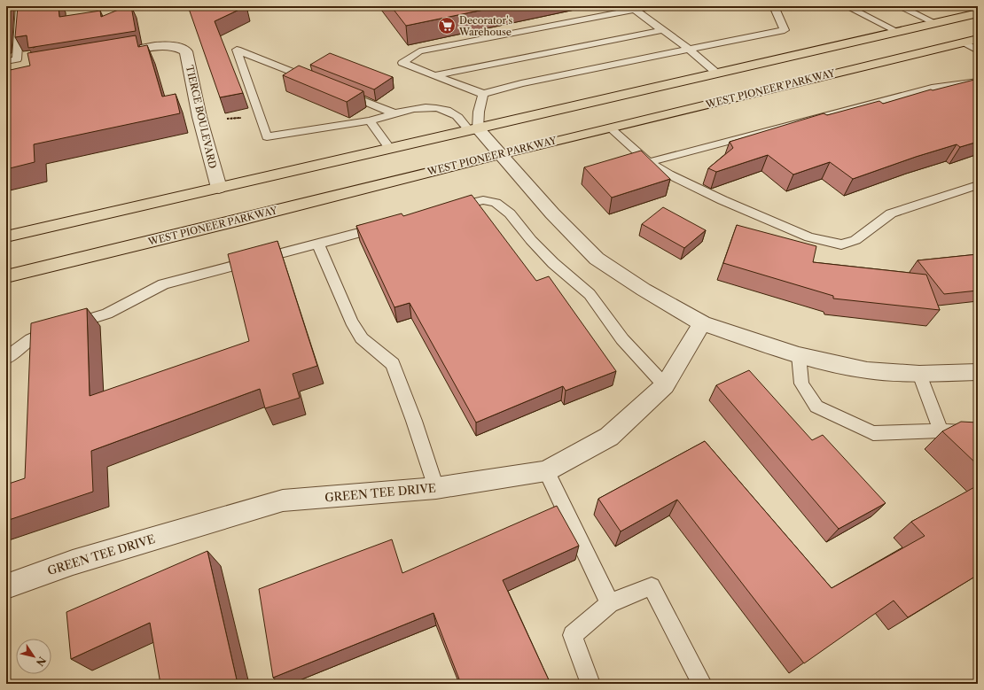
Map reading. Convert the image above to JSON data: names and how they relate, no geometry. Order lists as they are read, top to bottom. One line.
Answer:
{"streets":{"main road":["WEST PIONEER PARKWAY"],"street":["TIERCE BOULEVARD","GREEN TEE DRIVE"]},"places":{"supermarket":["Decorator's Warehouse"]},"north":"bottom right"}
